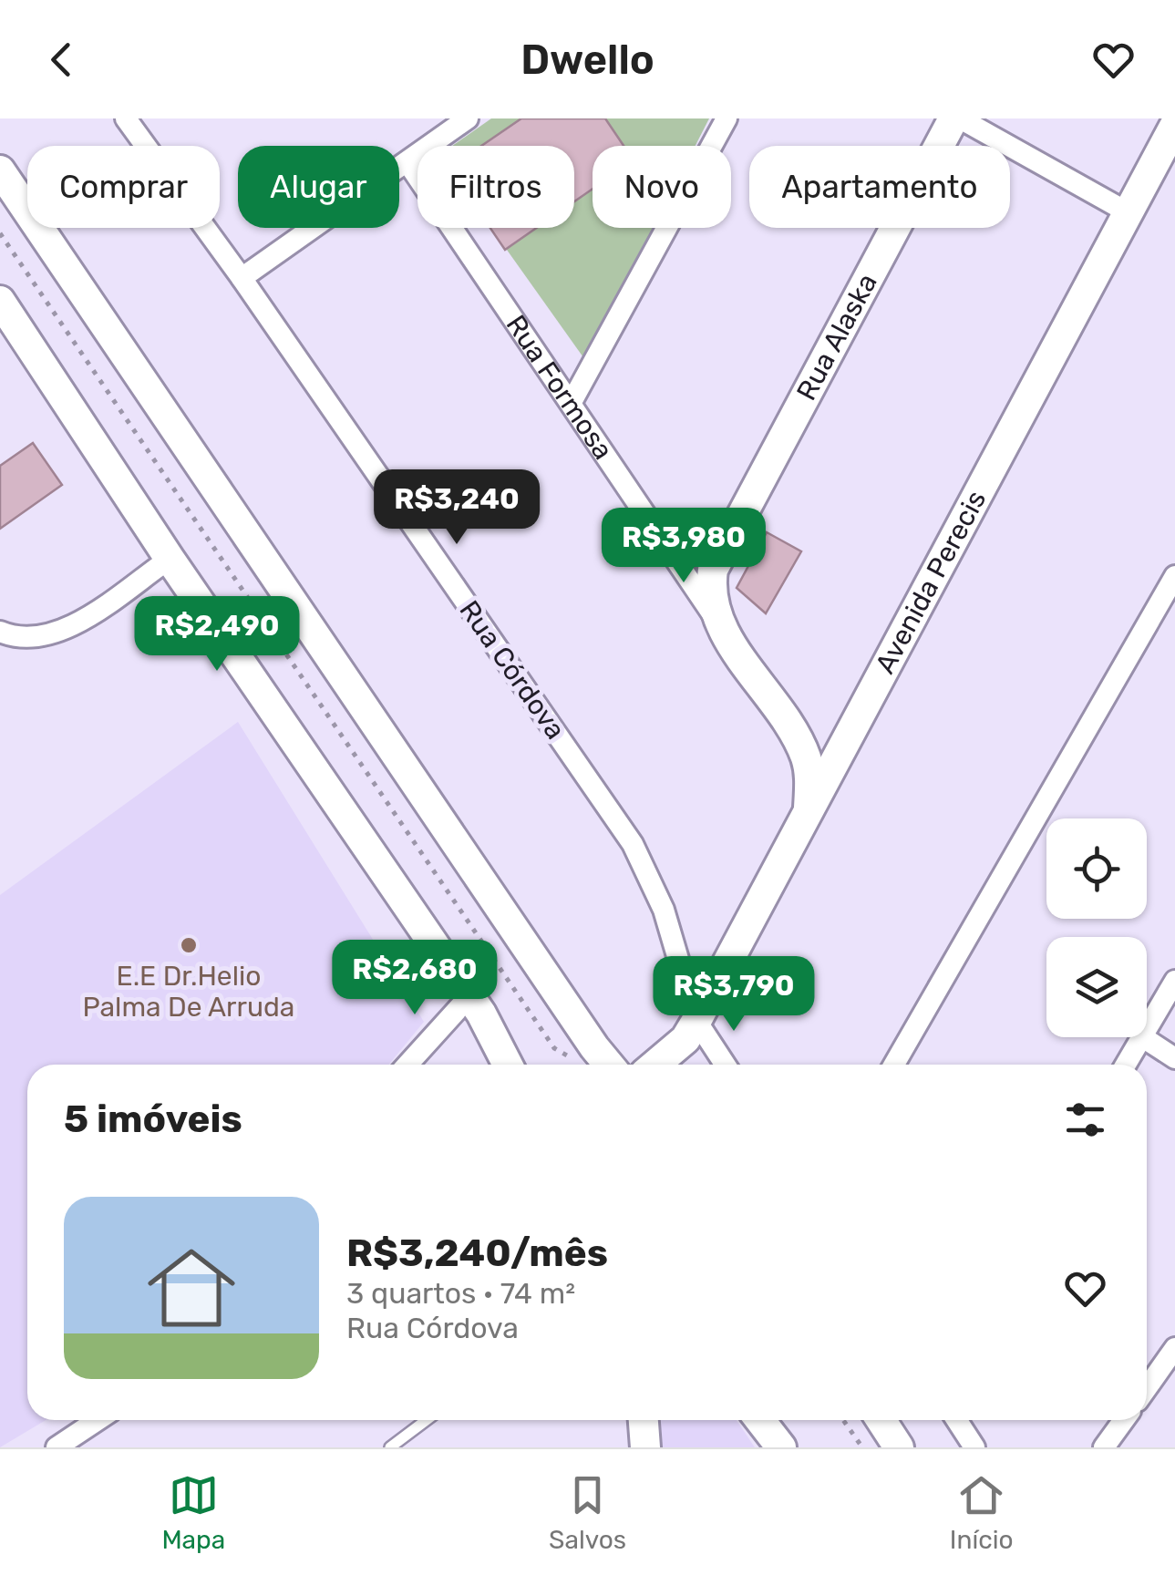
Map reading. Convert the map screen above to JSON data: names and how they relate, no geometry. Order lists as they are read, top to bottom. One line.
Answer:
{"streets":{"main road":["Rua Alaska","Rua Formosa","Avenida Perecis"],"street":["Rua Córdova"]},"crossings":[["Rua Alaska","Rua Formosa"],["Rua Formosa","Avenida Perecis"],["Avenida Perecis","Rua Córdova"]],"places":["E.E Dr.Helio Palma De Arruda"],"page":{"header":"Dwello","chip":["Comprar","Alugar","Filtros","Novo","Apartamento"],"price":["R$3,240","R$3,980","R$2,490","R$2,680","R$3,790"],"heading":"5 imóveis","list":[{"name":"R$3,240/mês","note":"3 quartos · 74 m² · Rua Córdova"}],"tabs":["Mapa","Salvos","Início"]}}
